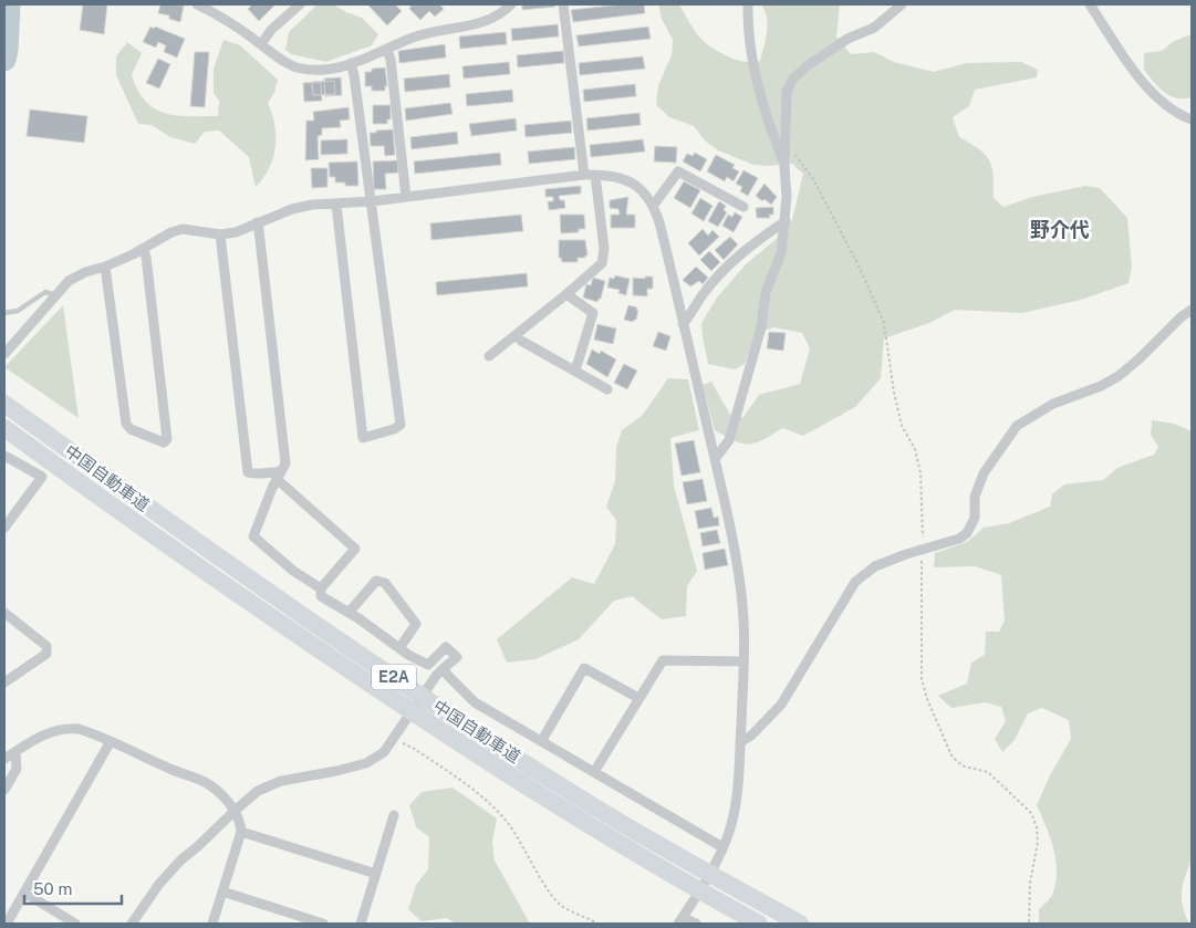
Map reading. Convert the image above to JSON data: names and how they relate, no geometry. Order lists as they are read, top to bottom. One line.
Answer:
{"streets":{"highway":["中国自動車道","E2A"]},"districts":["野介代"],"scale_bar":"50 m"}
